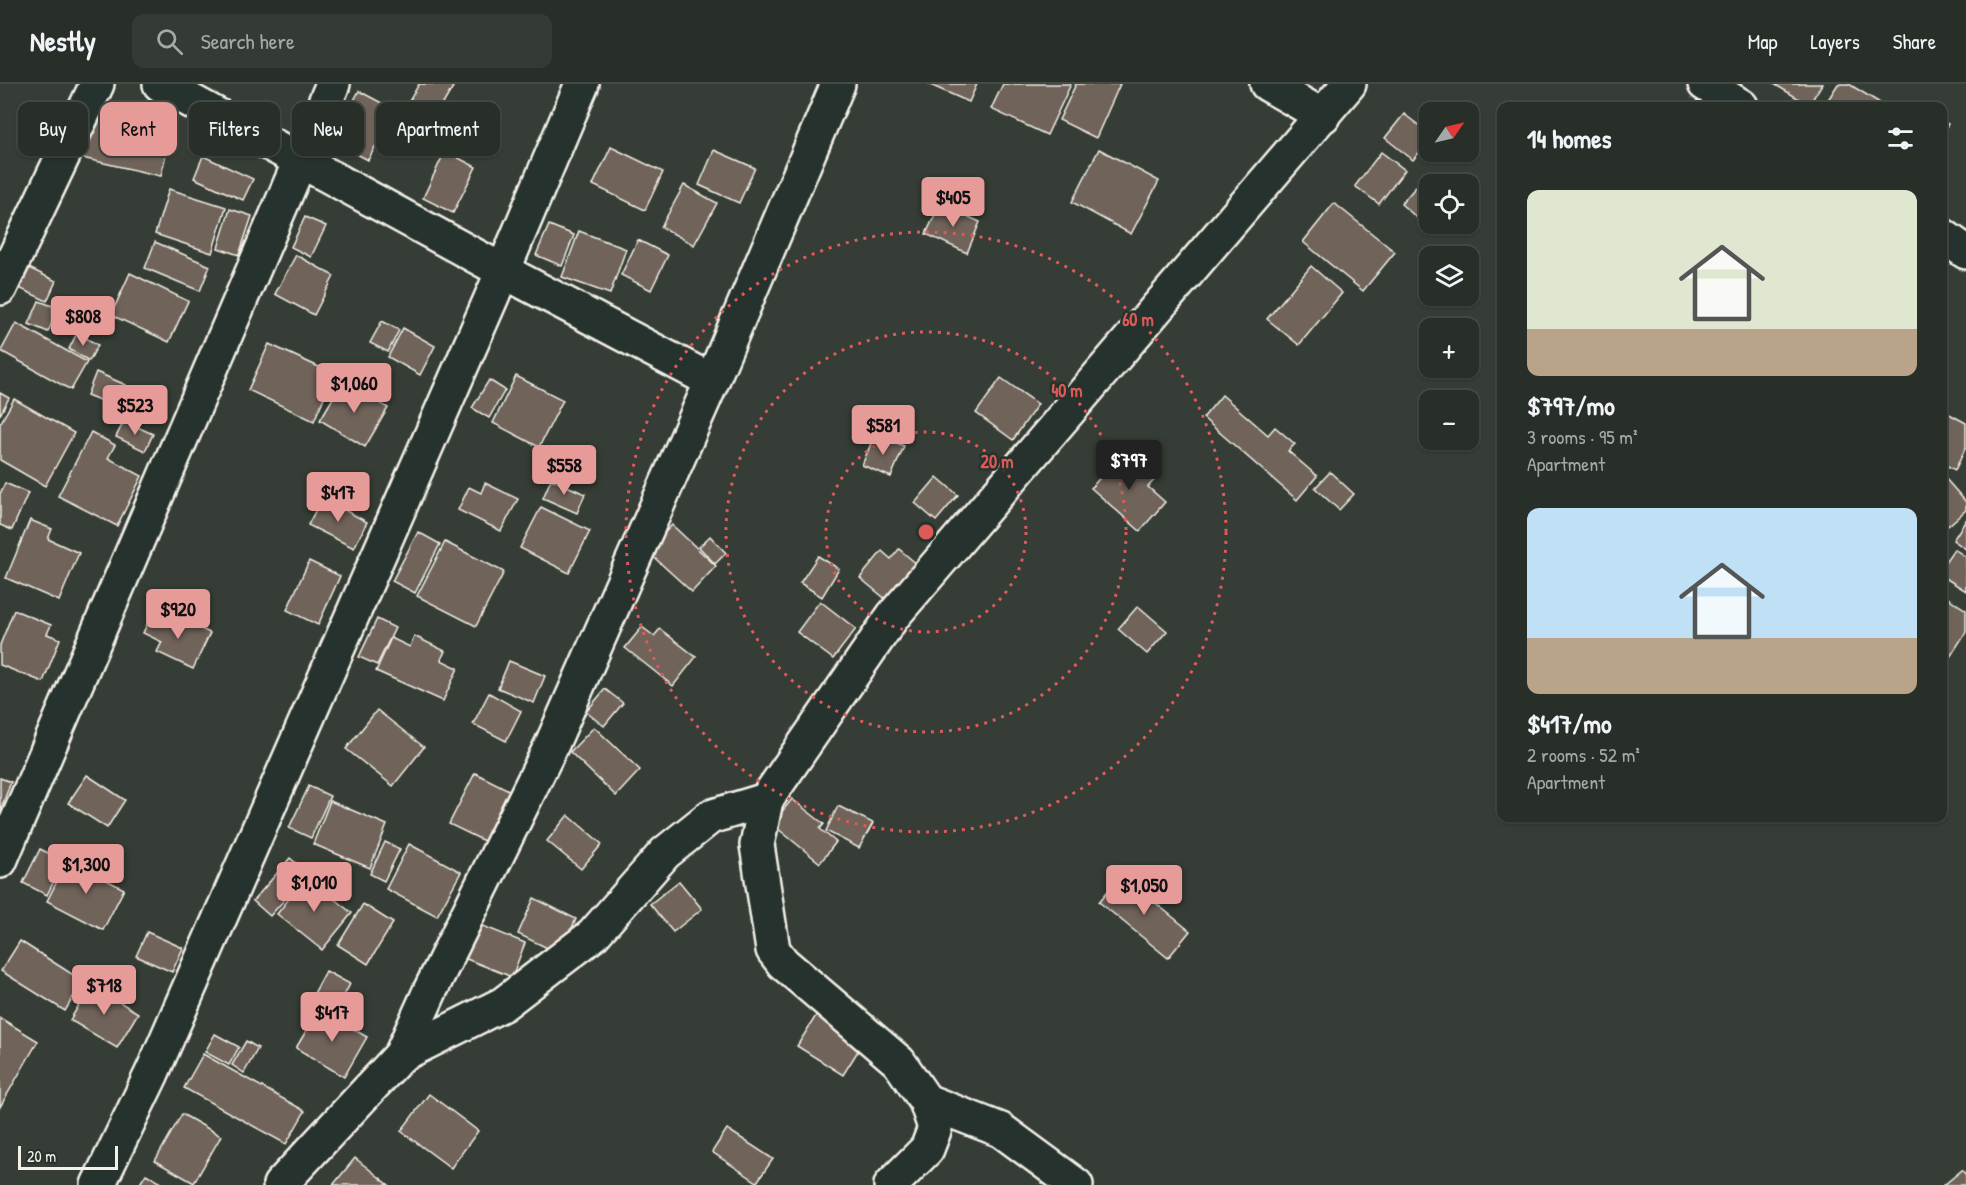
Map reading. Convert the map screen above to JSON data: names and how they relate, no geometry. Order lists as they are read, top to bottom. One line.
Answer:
{"scale_bar":"20 m","north":"top right","page":{"header":"Nestly","search":"Search here","nav":["Map","Layers","Share"],"map_buttons":["+","−"],"chip":["Buy","Rent","Filters","New","Apartment"],"heading":"14 homes","list":[{"name":"$797/mo","note":"3 rooms · 95 m² · Apartment"},{"name":"$417/mo","note":"2 rooms · 52 m² · Apartment"}],"price":["$405","$808","$1,060","$523","$581","$797","$558","$417","$920","$1,300","$1,010","$1,050","$718","$417"],"scale":"20 m"},"rings":["60 m","40 m","20 m"]}
